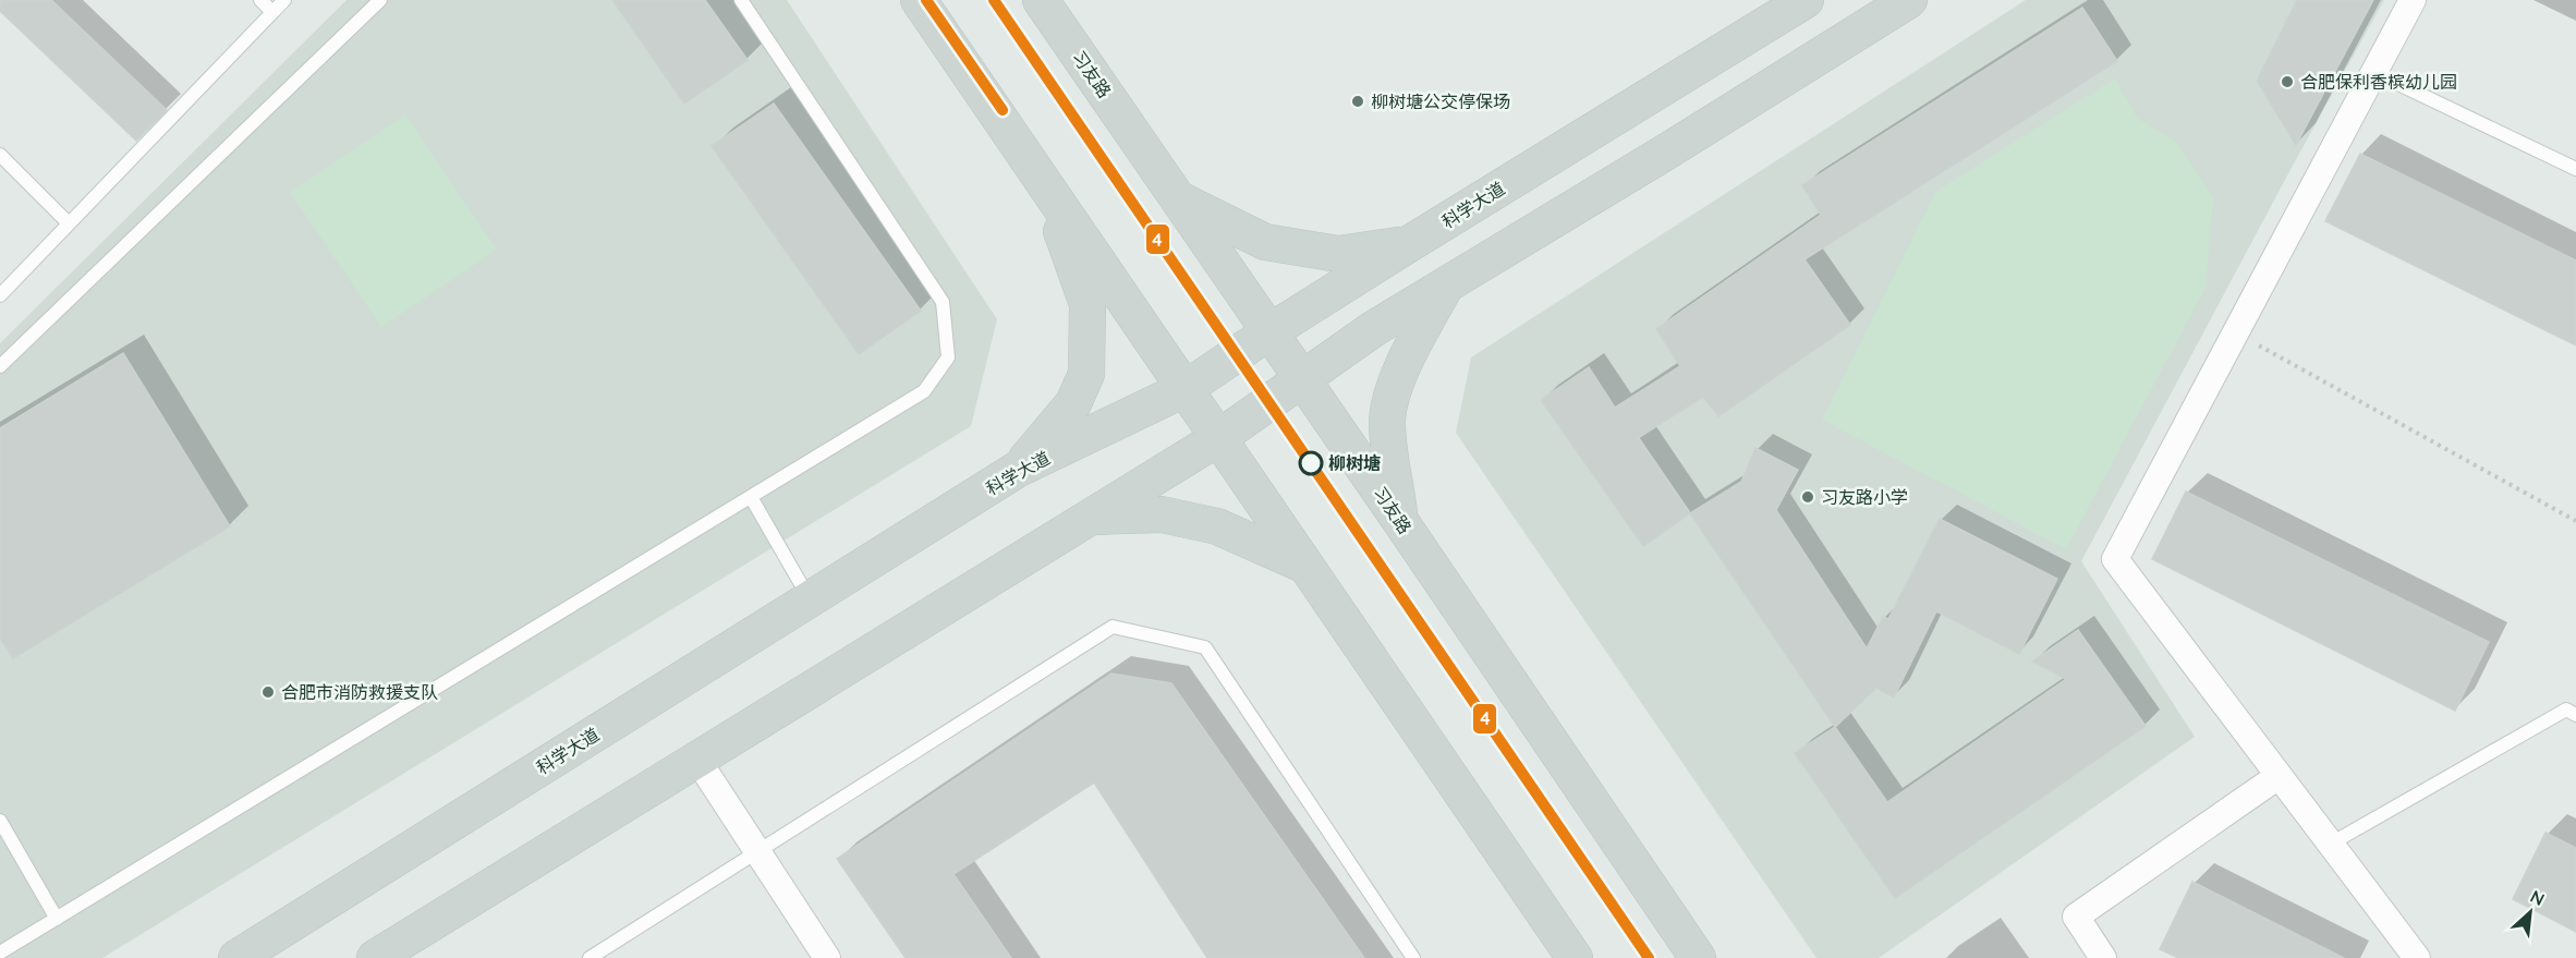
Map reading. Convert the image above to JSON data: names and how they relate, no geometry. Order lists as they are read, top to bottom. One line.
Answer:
{"streets":{"main road":["习友路","科学大道"]},"crossings":[["习友路","科学大道"]],"places":["合肥保利香槟幼儿园","柳树塘公交停保场","柳树塘","习友路小学","合肥市消防救援支队"],"lines":["transit line 4"],"north":"top right"}
